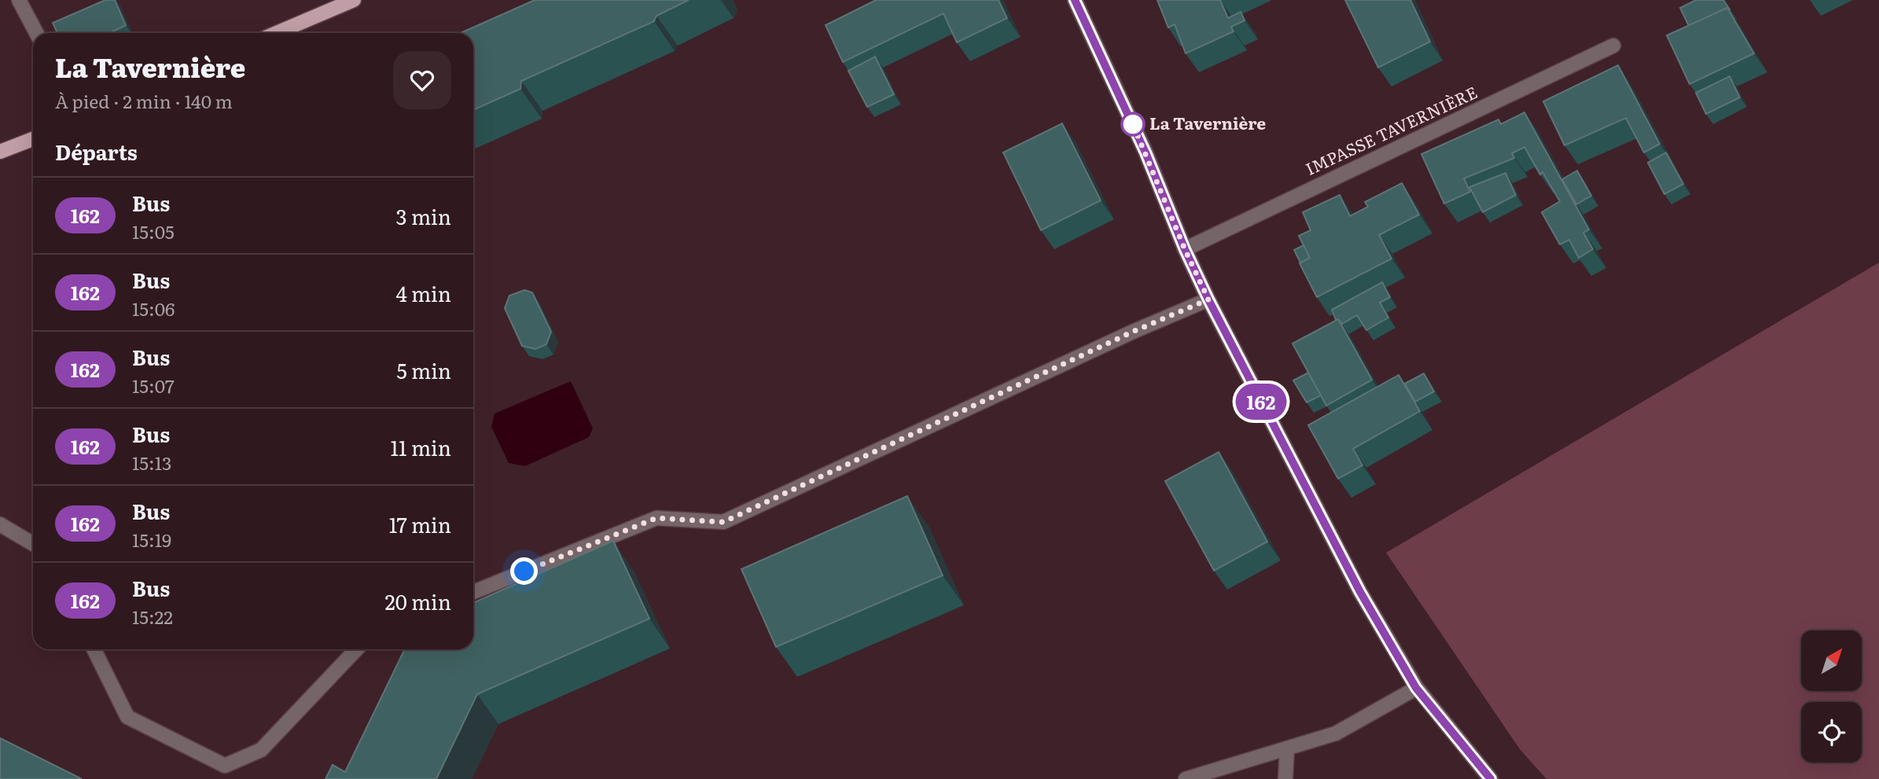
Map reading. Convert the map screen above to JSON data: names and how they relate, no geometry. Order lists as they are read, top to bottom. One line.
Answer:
{"streets":{"street":["IMPASSE TAVERNIÈRE"]},"places":["La Tavernière"],"lines":["bus line 162"],"north":"top right","page":{"on_map":"162","heading":[["La Tavernière","À pied · 2 min · 140 m"],"Départs"],"list":[{"mark":"162","name":"Bus","note":"15:05","value":"3 min"},{"mark":"162","name":"Bus","note":"15:06","value":"4 min"},{"mark":"162","name":"Bus","note":"15:07","value":"5 min"},{"mark":"162","name":"Bus","note":"15:13","value":"11 min"},{"mark":"162","name":"Bus","note":"15:19","value":"17 min"},{"mark":"162","name":"Bus","note":"15:22","value":"20 min"}]}}
